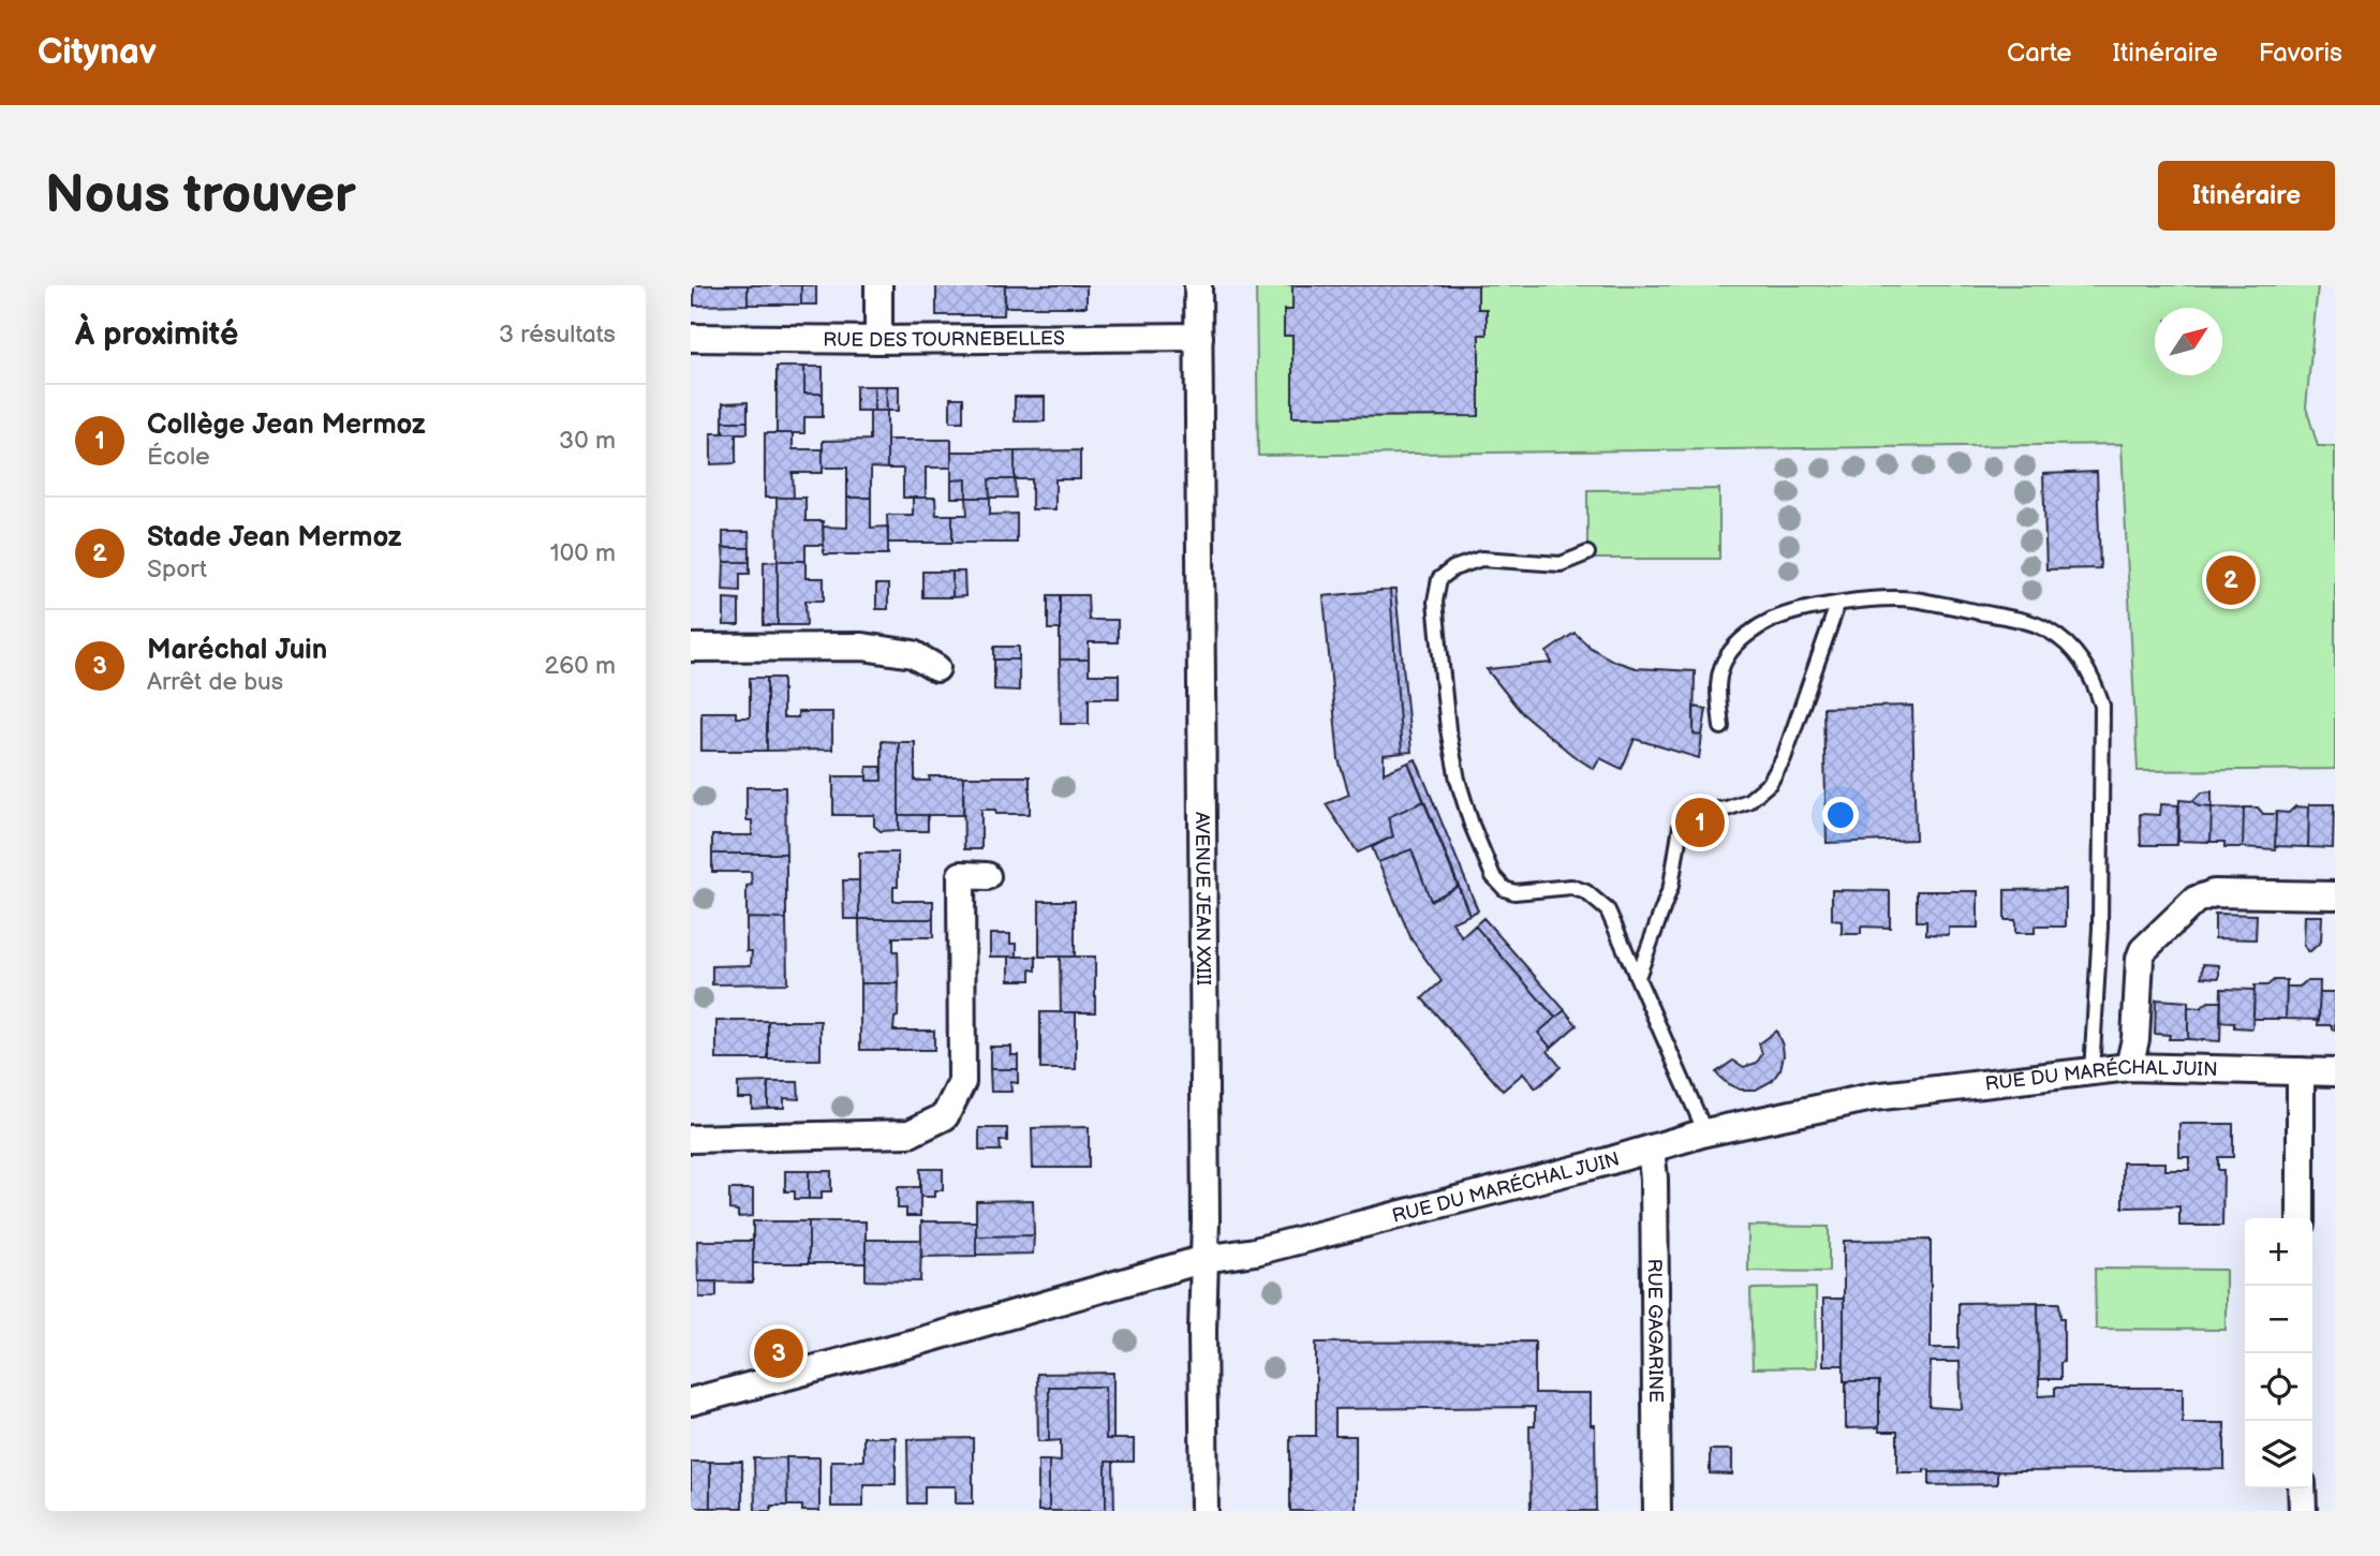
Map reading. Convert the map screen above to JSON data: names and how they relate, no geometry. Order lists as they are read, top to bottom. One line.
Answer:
{"streets":{"street":["RUE DES TOURNEBELLES","AVENUE JEAN XXIII","RUE DU MARÉCHAL JUIN","RUE GAGARINE"]},"crossings":[["RUE DES TOURNEBELLES","AVENUE JEAN XXIII"],["AVENUE JEAN XXIII","RUE DU MARÉCHAL JUIN"],["RUE DU MARÉCHAL JUIN","RUE GAGARINE"]],"north":"top right","page":{"header":"Citynav","nav":["Carte","Itinéraire","Favoris"],"buttons":"Itinéraire","title":"Nous trouver","heading":["À proximité","3 résultats"],"list":[{"mark":"1","name":"Collège Jean Mermoz","note":"École","value":"30 m"},{"mark":"2","name":"Stade Jean Mermoz","note":"Sport","value":"100 m"},{"mark":"3","name":"Maréchal Juin","note":"Arrêt de bus","value":"260 m"}],"pins":["2","1","3"],"map_buttons":["+","−"]}}
